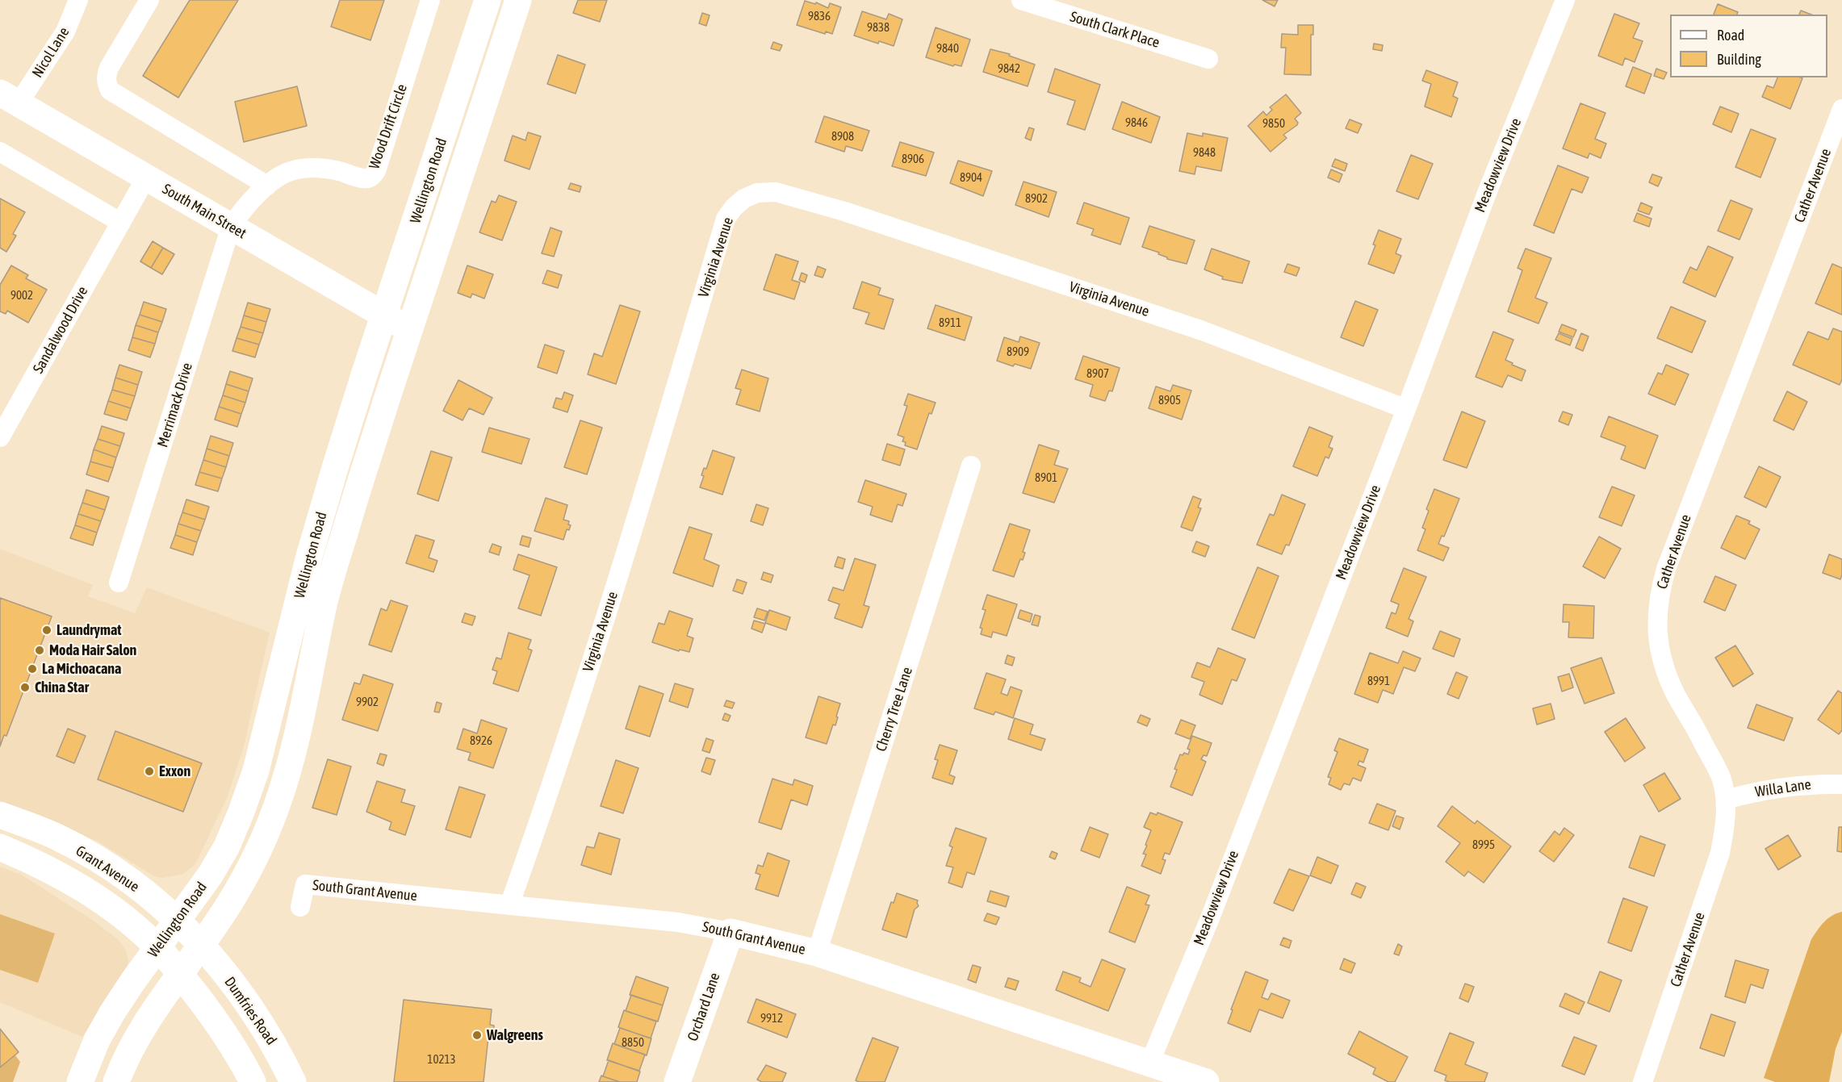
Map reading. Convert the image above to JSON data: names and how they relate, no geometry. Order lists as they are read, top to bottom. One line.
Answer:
{"streets":{"main road":["Wellington Road","South Main Street","Grant Avenue","South Grant Avenue","Orchard Lane","Dumfries Road"],"street":["South Clark Place","Nicol Lane","Wood Drift Circle","Meadowview Drive","Cather Avenue","Virginia Avenue","Sandalwood Drive","Merrimack Drive","Cherry Tree Lane","Willa Lane"]},"crossings":[["Nicol Lane","South Main Street"],["Wood Drift Circle","South Main Street"],["Wood Drift Circle","Merrimack Drive"],["Meadowview Drive","Virginia Avenue"],["Meadowview Drive","South Grant Avenue"],["Wellington Road","South Main Street"],["Wellington Road","Grant Avenue"],["Wellington Road","Dumfries Road"],["Cather Avenue","Willa Lane"],["South Main Street","Sandalwood Drive"],["South Main Street","Merrimack Drive"],["Virginia Avenue","South Grant Avenue"],["Cherry Tree Lane","South Grant Avenue"],["Grant Avenue","Dumfries Road"],["South Grant Avenue","Orchard Lane"]],"places":["Laundrymat","Moda Hair Salon","La Michoacana","China Star","Exxon","Walgreens"],"house_numbers":["9836","9838","9840","9842","9846","9850","8908","9848","8906","8904","8902","9002","8911","8909","8907","8905","8901","8991","9902","8926","8995","9912","8850","10213"],"legend":["Road","Building"]}
